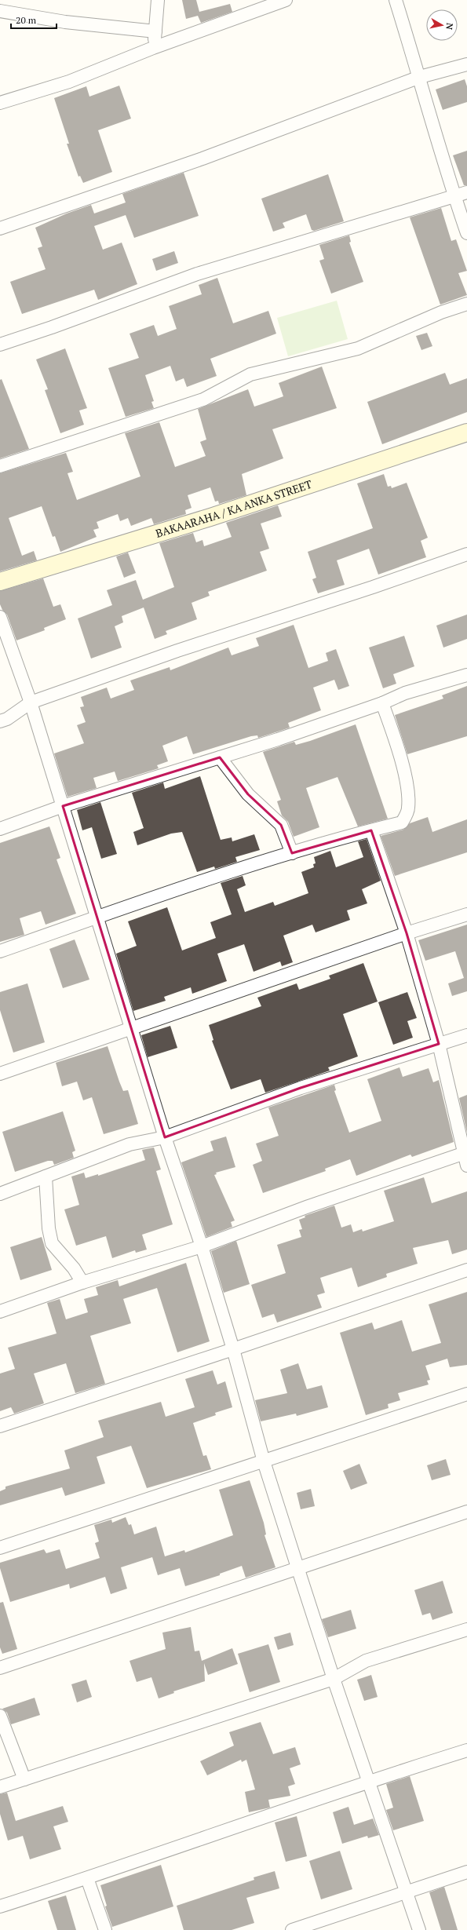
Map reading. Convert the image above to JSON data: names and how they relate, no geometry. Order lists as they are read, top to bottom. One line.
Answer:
{"streets":{"street":["BAKAARAHA / KA ANKA STREET"]},"scale_bar":"20 m","north":"right"}
